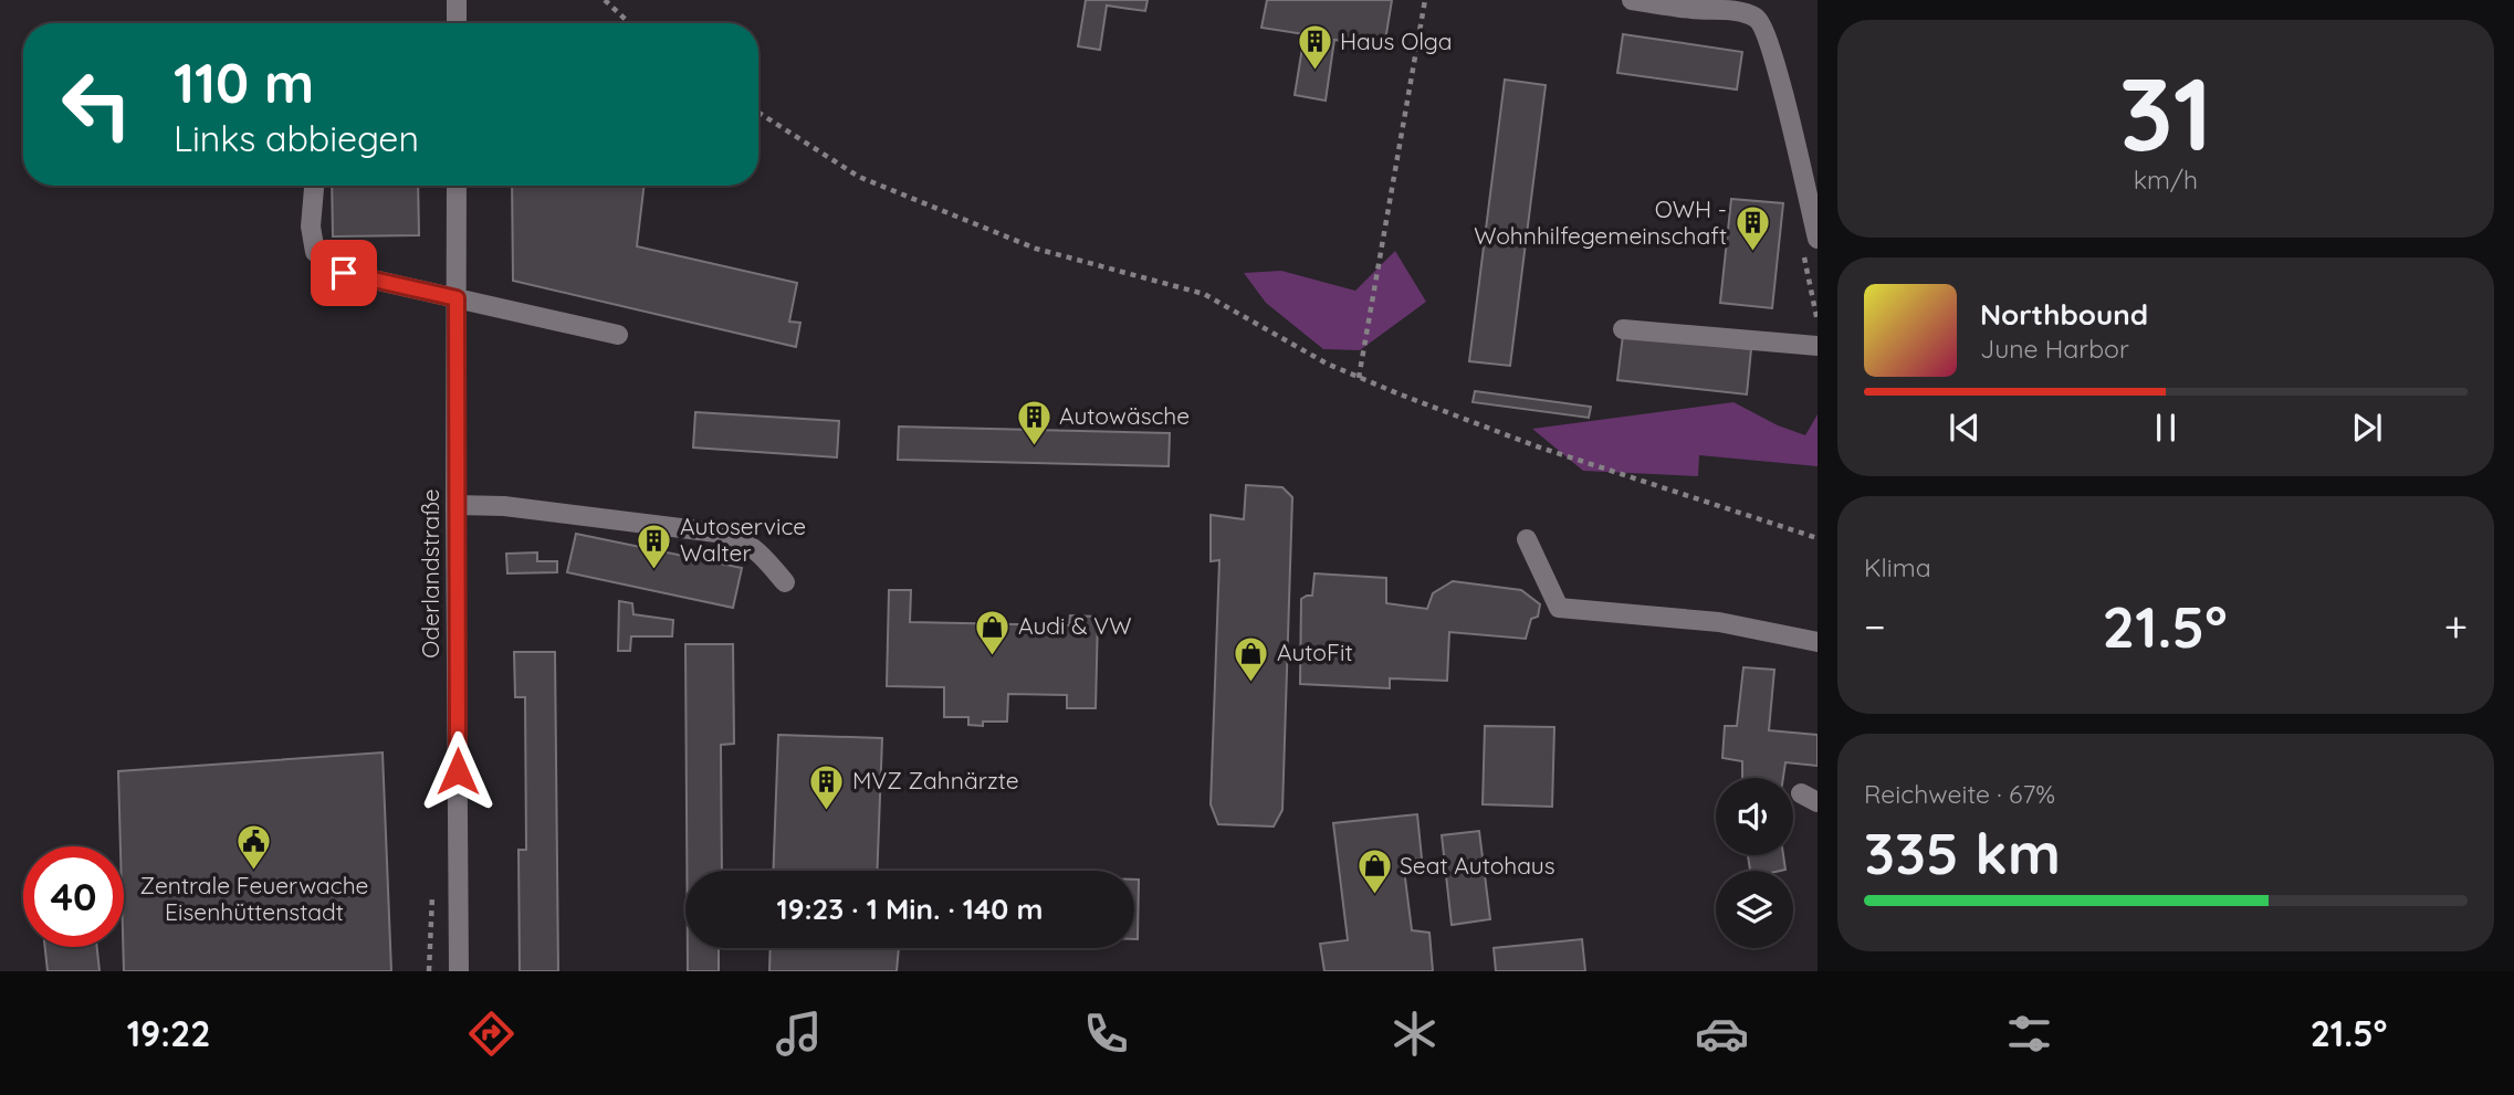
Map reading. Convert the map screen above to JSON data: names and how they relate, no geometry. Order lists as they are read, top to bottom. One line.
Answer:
{"streets":{"street":["Oderlandstraße"]},"places":{"building":["Haus Olga","OWH - Wohnhilfegemeinschaft","Autowäsche","Autoservice Walter","MVZ Zahnärzte"],"shop":["Audi & VW","AutoFit","Seat Autohaus"],"public building":["Zentrale Feuerwache Eisenhüttenstadt"]},"page":{"tile":[["31","km/h"],"Klima",["Reichweite · 67%","335 km"]],"turn":["110 m","Links abbiegen"],"song":["Northbound","June Harbor"],"heat":["−","21.5°","+"],"limit":"40","trip":"19:23 · 1 Min. · 140 m","tabs":["19:22","21.5°"]}}
